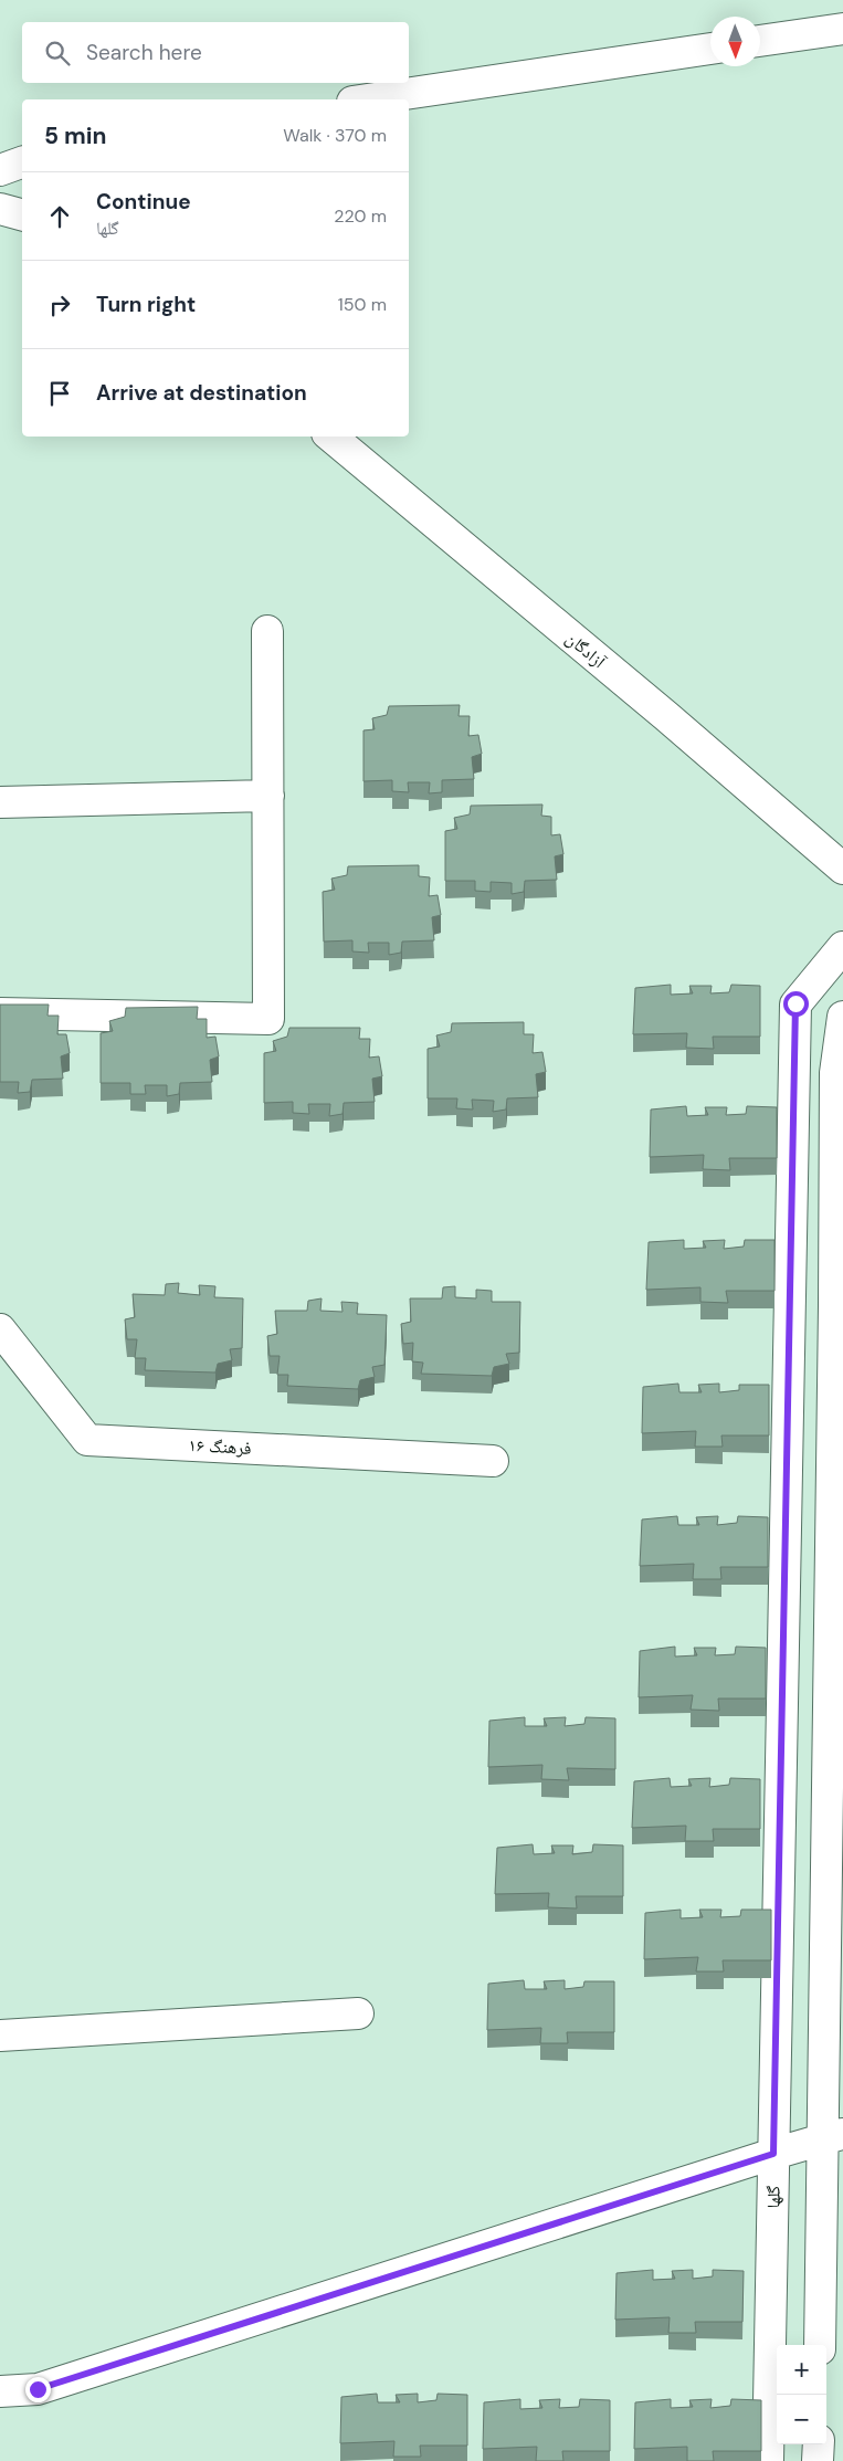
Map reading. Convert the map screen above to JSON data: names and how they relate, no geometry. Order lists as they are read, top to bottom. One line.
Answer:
{"streets":{"street":["آزادگان","فرهنگ ۱۶","گلها"]},"north":"bottom","page":{"search":"Search here","heading":["5 min","Walk · 370 m"],"list":[["Continue","گلها","220 m"],["Turn right","150 m"],"Arrive at destination"],"map_buttons":["+","−"]}}
